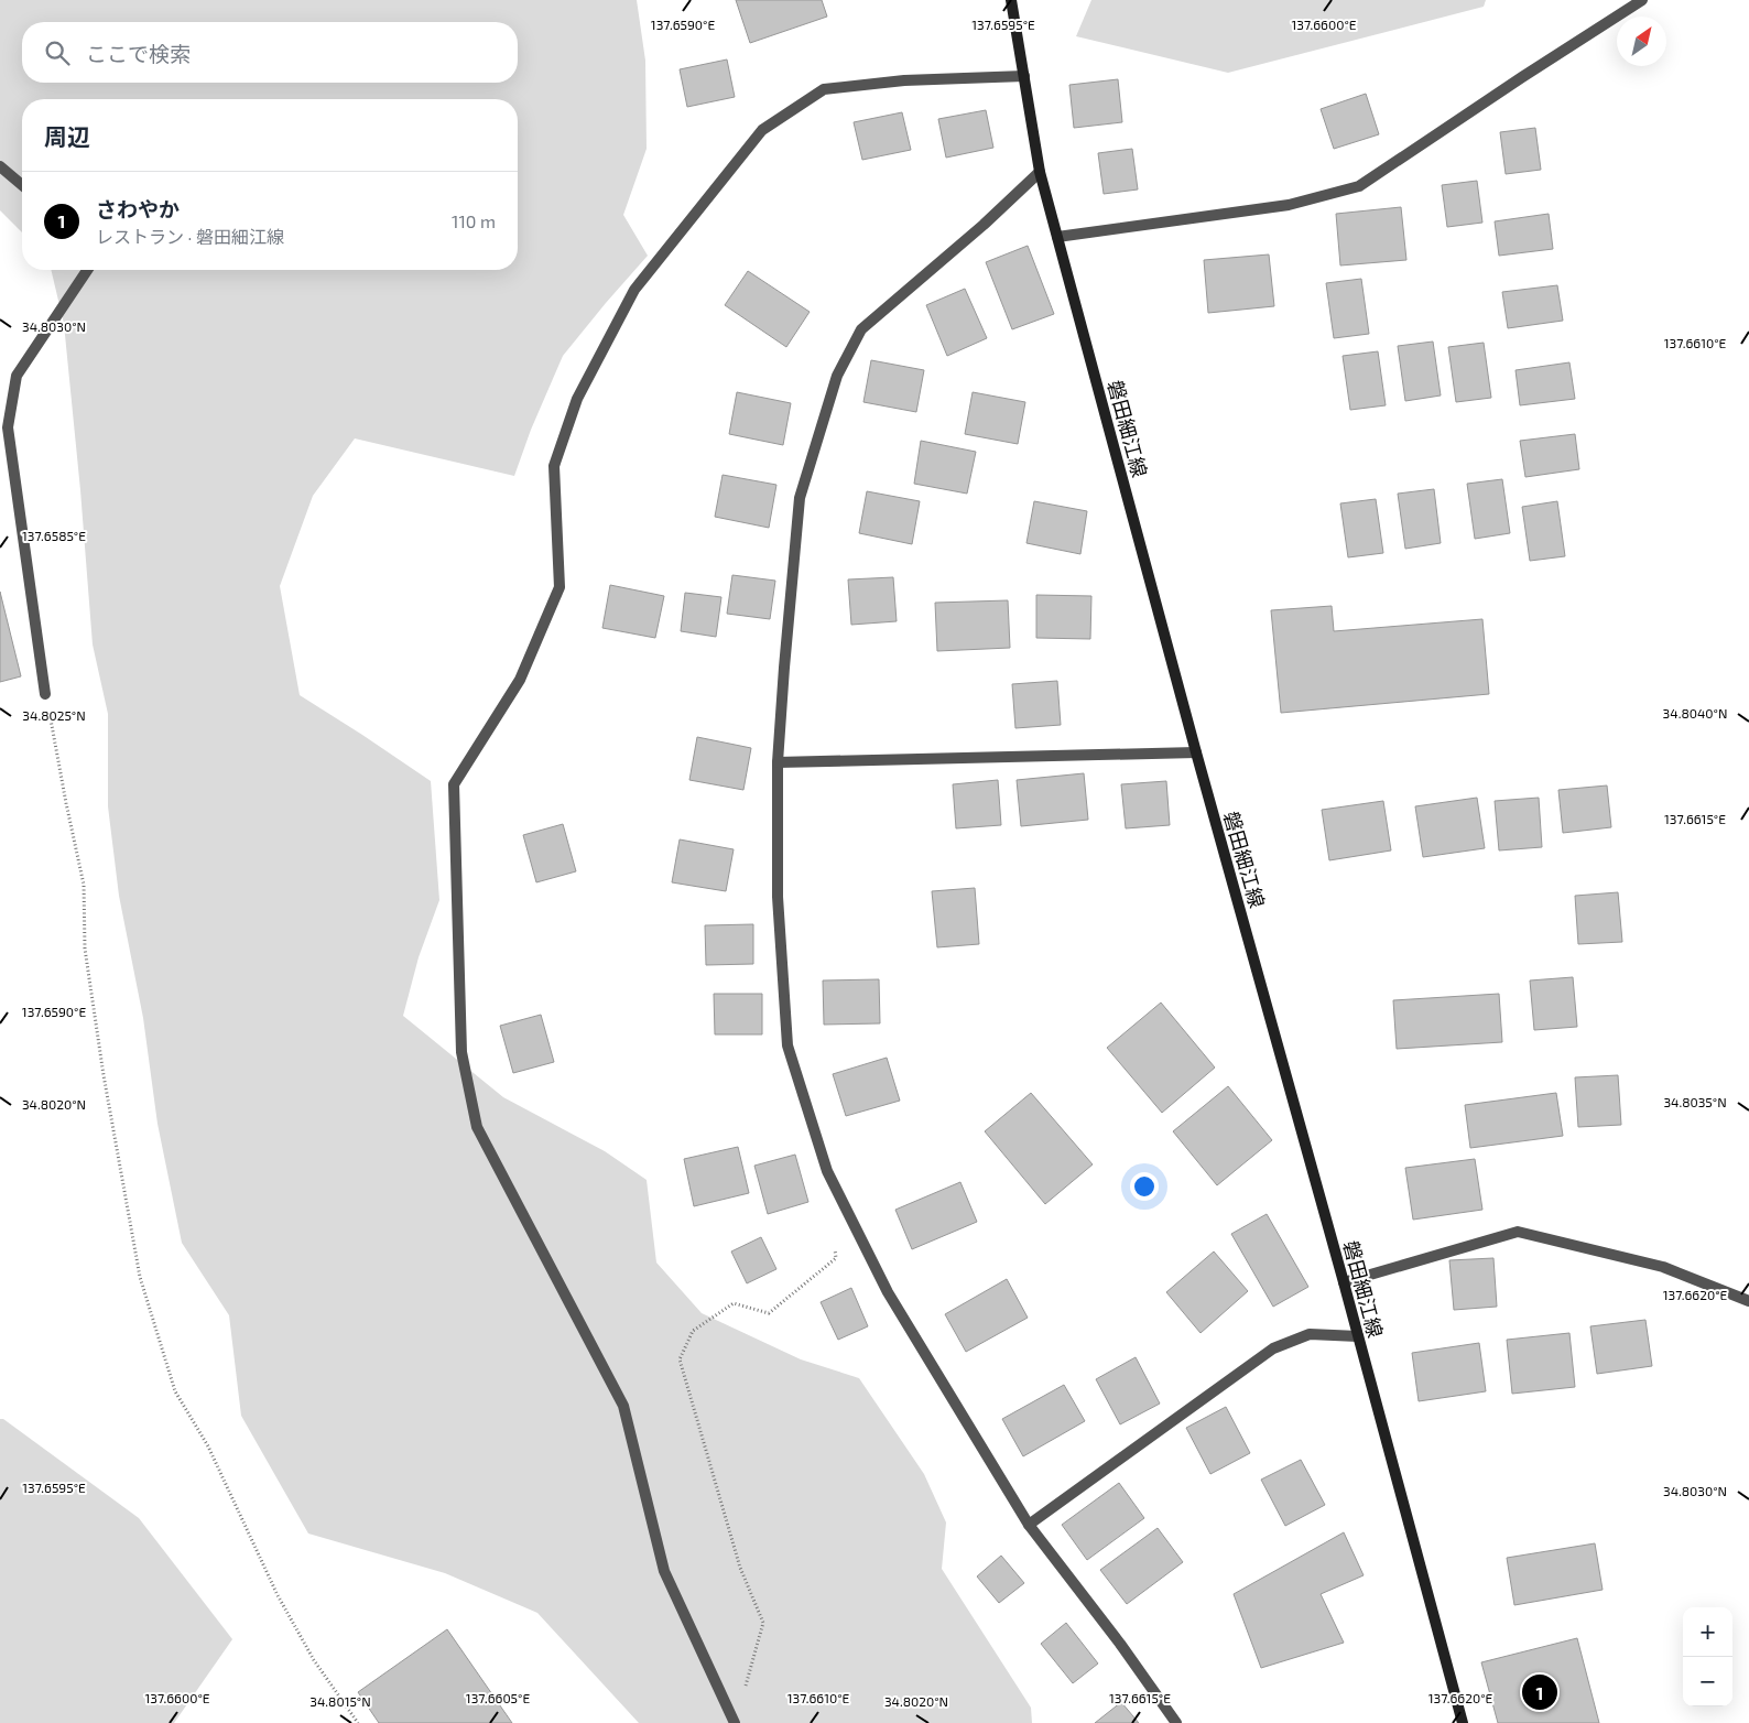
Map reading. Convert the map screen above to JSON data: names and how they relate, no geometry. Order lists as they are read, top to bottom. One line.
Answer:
{"streets":{"main road":["磐田細江線"]},"north":"top right","page":{"search":"ここで検索","heading":"周辺","list":[{"mark":"1","name":"さわやか","note":"レストラン · 磐田細江線","value":"110 m"}],"map_buttons":["+","−"],"pins":"1"},"coordinates":["137.6590°E","137.6595°E","137.6600°E","34.8030°N","137.6610°E","137.6585°E","34.8040°N","34.8025°N","137.6615°E","34.8035°N","34.8020°N","137.6620°E","137.6605°E","34.8015°N"]}
